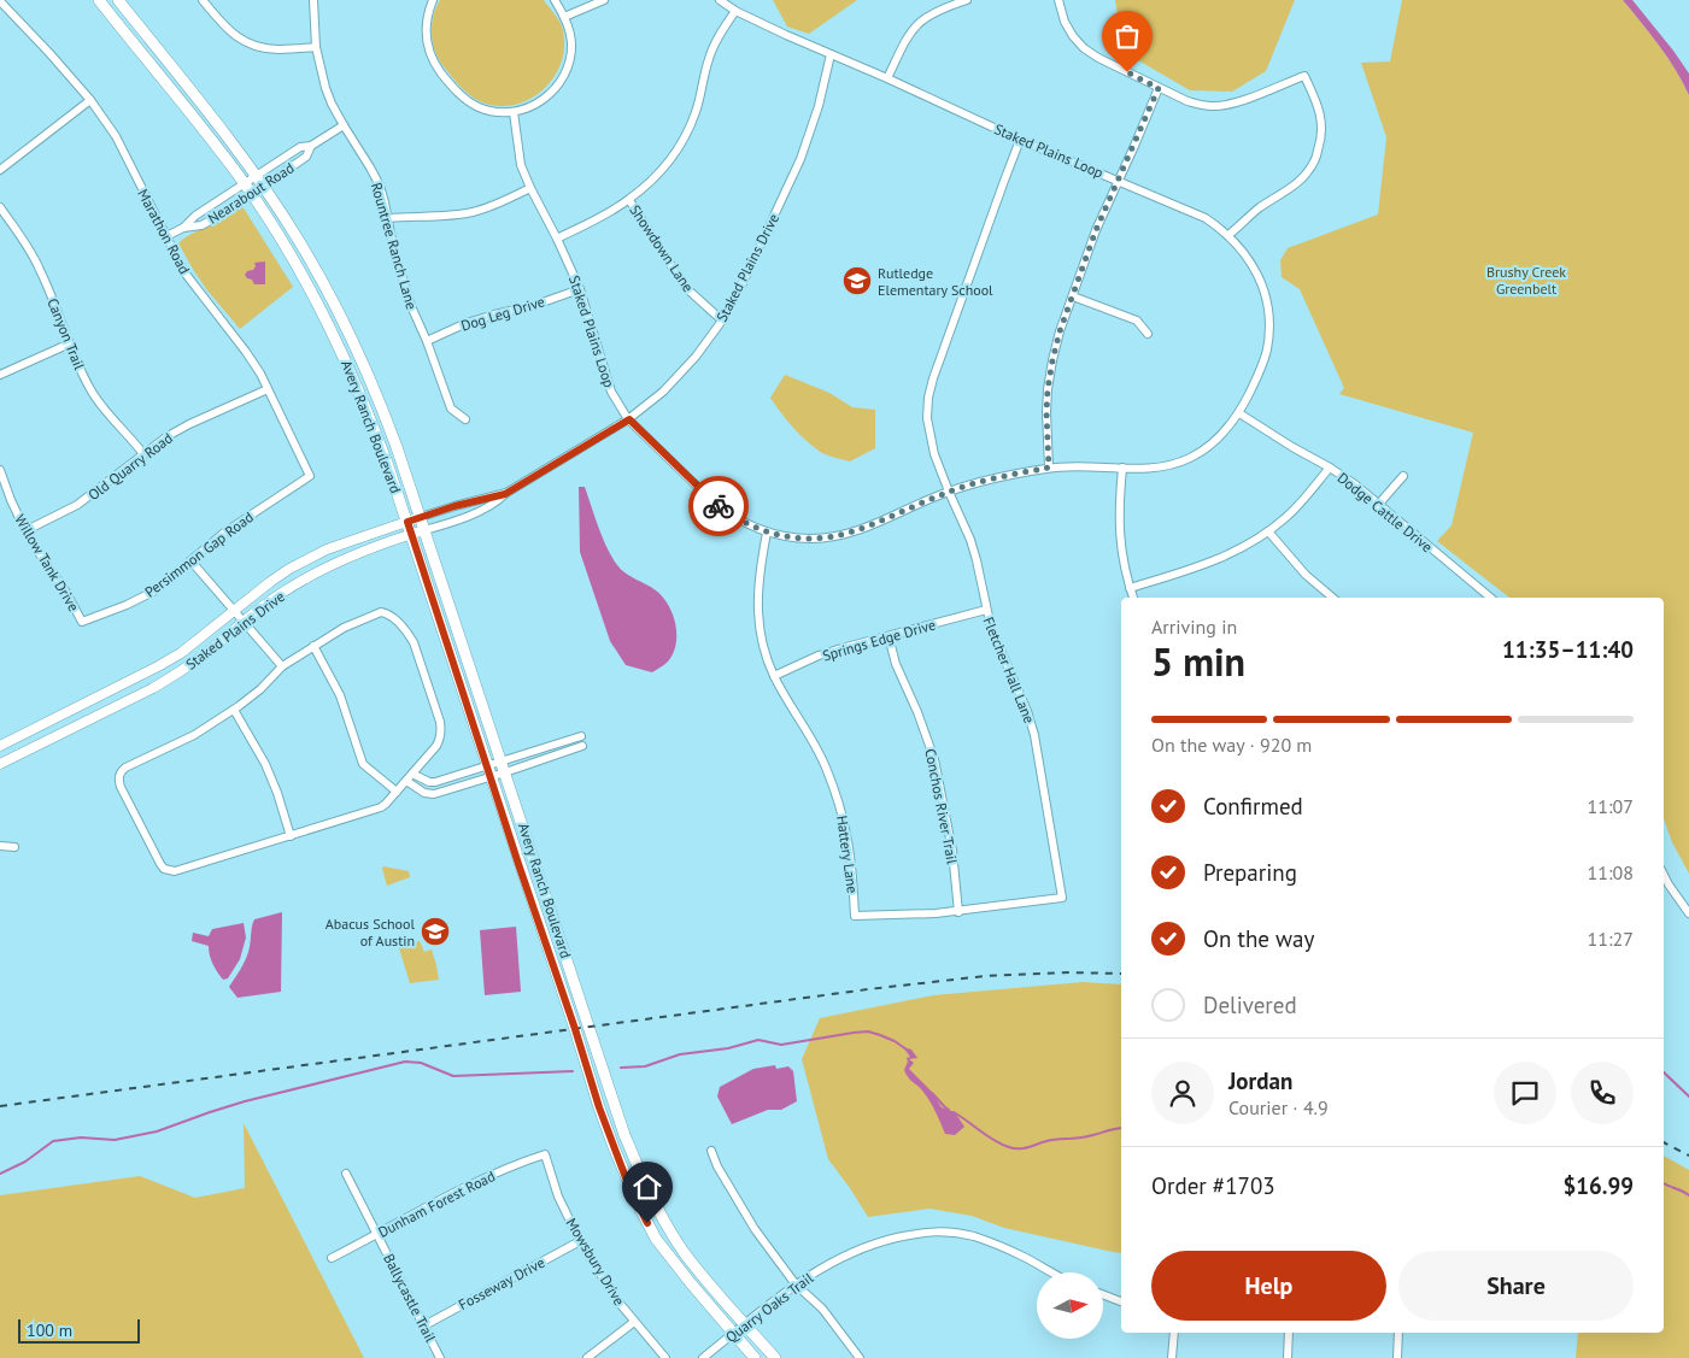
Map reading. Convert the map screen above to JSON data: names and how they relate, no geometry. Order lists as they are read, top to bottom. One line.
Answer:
{"streets":{"main road":["Avery Ranch Boulevard"],"street":["Staked Plains Loop","Nearabout Road","Marathon Road","Rountree Ranch Lane","Showdown Lane","Staked Plains Drive","Dog Leg Drive","Canyon Trail","Old Quarry Road","Dodge Cattle Drive","Persimmon Gap Road","Willow Tank Drive","Springs Edge Drive","Fletcher Hall Lane","Conchos River Trail","Hattery Lane","Dunham Forest Road","Mowsbury Drive","Fosseway Drive","Ballycastle Trail","Quarry Oaks Trail"]},"crossings":[["Staked Plains Loop","Staked Plains Drive"],["Staked Plains Loop","Dog Leg Drive"],["Staked Plains Loop","Dodge Cattle Drive"],["Staked Plains Loop","Fletcher Hall Lane"],["Staked Plains Loop","Hattery Lane"],["Nearabout Road","Marathon Road"],["Nearabout Road","Rountree Ranch Lane"],["Nearabout Road","Avery Ranch Boulevard"],["Marathon Road","Old Quarry Road"],["Marathon Road","Persimmon Gap Road"],["Rountree Ranch Lane","Dog Leg Drive"],["Showdown Lane","Staked Plains Drive"],["Staked Plains Drive","Avery Ranch Boulevard"],["Canyon Trail","Old Quarry Road"],["Avery Ranch Boulevard","Quarry Oaks Trail"],["Old Quarry Road","Willow Tank Drive"],["Persimmon Gap Road","Willow Tank Drive"],["Springs Edge Drive","Fletcher Hall Lane"],["Springs Edge Drive","Conchos River Trail"],["Springs Edge Drive","Hattery Lane"],["Fletcher Hall Lane","Hattery Lane"],["Conchos River Trail","Hattery Lane"],["Dunham Forest Road","Mowsbury Drive"],["Dunham Forest Road","Ballycastle Trail"],["Mowsbury Drive","Fosseway Drive"],["Fosseway Drive","Ballycastle Trail"]],"parks":["Brushy Creek Greenbelt"],"places":{"school or university":["Rutledge Elementary School","Abacus School of Austin"]},"scale_bar":"100 m","north":"right","page":{"heading":["5 min","Arriving in","11:35–11:40"],"panel":["Jordan","Courier · 4.9","Order #1703","$16.99"],"bar":"On the way · 920 m","list":[["Confirmed","11:07"],["Preparing","11:08"],["On the way","11:27"],"Delivered"],"buttons":["Help","Share"],"scale":"100 m"}}
